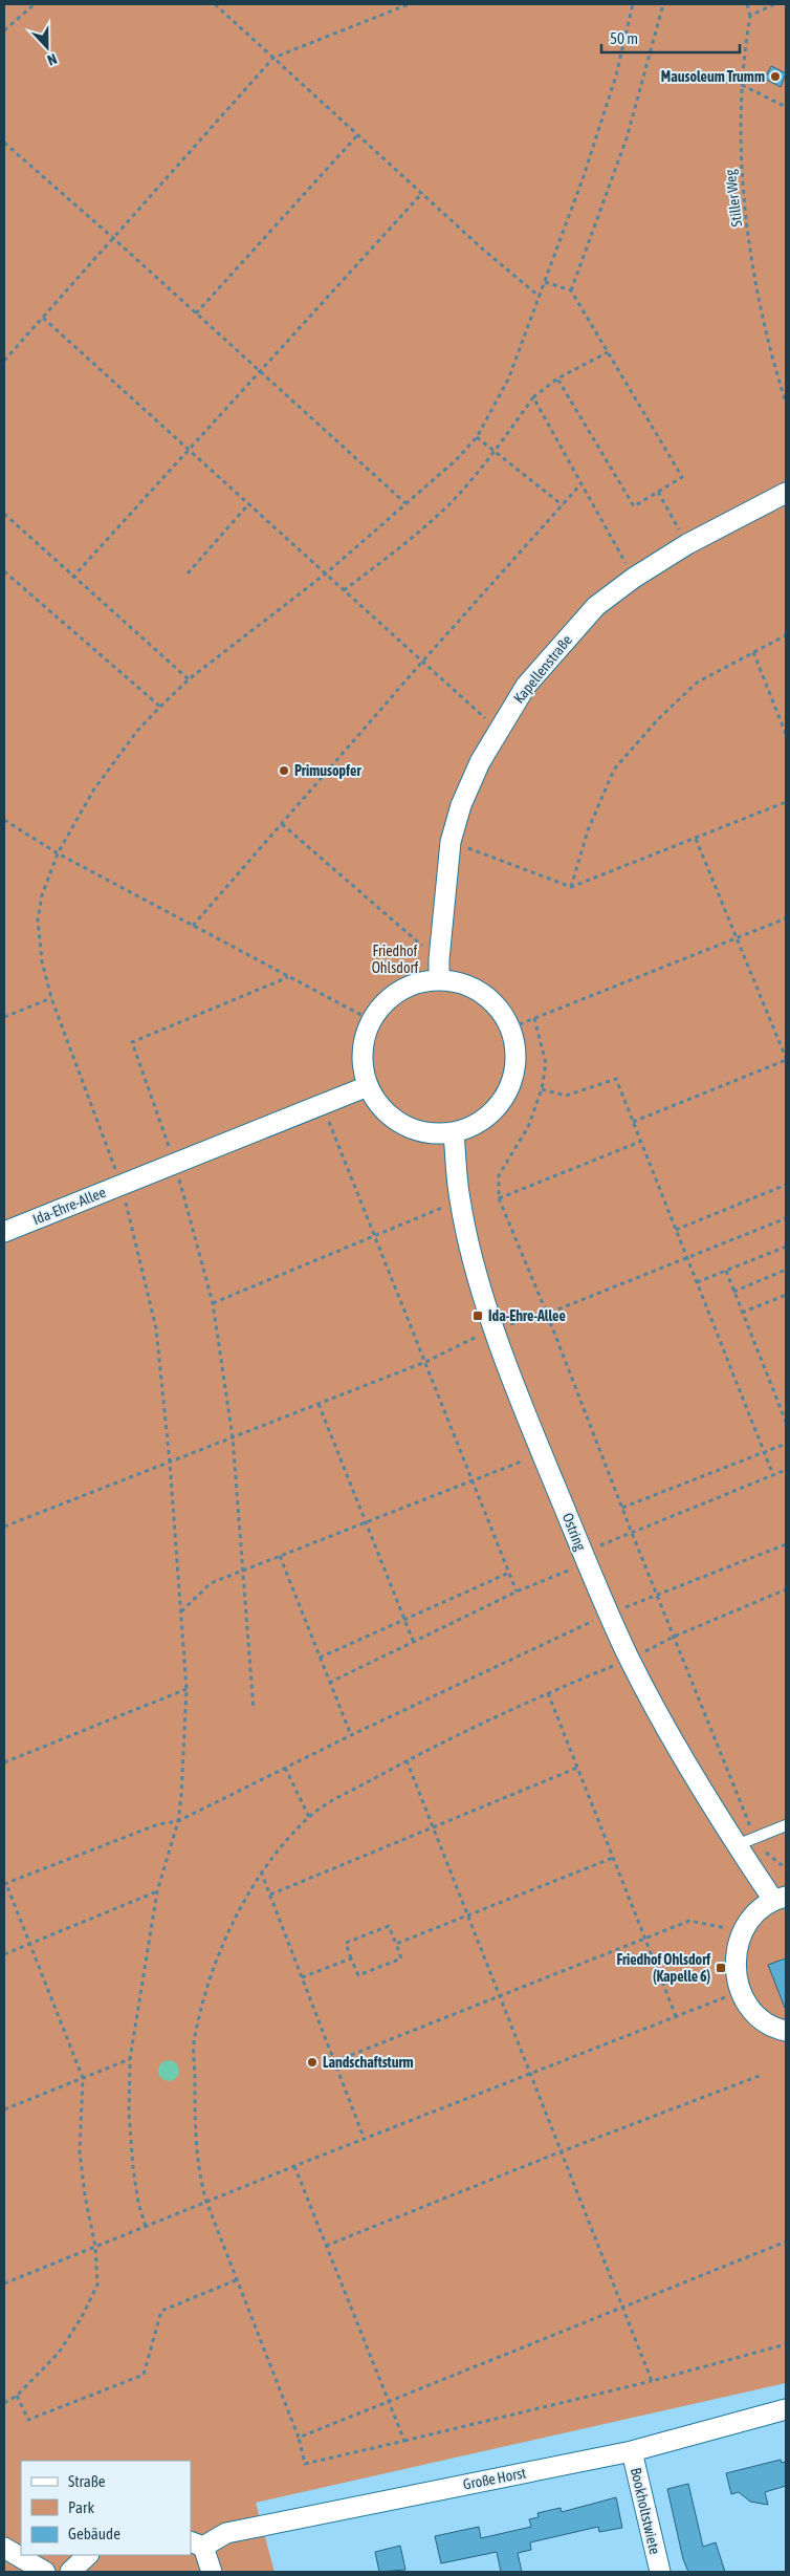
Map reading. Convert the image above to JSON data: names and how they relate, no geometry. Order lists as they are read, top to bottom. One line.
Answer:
{"streets":{"street":["Kapellenstraße","Ida-Ehre-Allee","Ostring","Große Horst","Bookholtstwiete"],"path":["Stiller Weg"]},"crossings":[["Kapellenstraße","Ida-Ehre-Allee"],["Kapellenstraße","Ostring"],["Ida-Ehre-Allee","Ostring"],["Große Horst","Bookholtstwiete"]],"parks":["Friedhof Ohlsdorf"],"places":{"other":["Mausoleum Trumm","Primusopfer","Landschaftsturm"],"transit":["Ida-Ehre-Allee","Friedhof Ohlsdorf (Kapelle 6)"]},"legend":["Straße","Park","Gebäude"],"scale_bar":"50 m","north":"bottom"}
